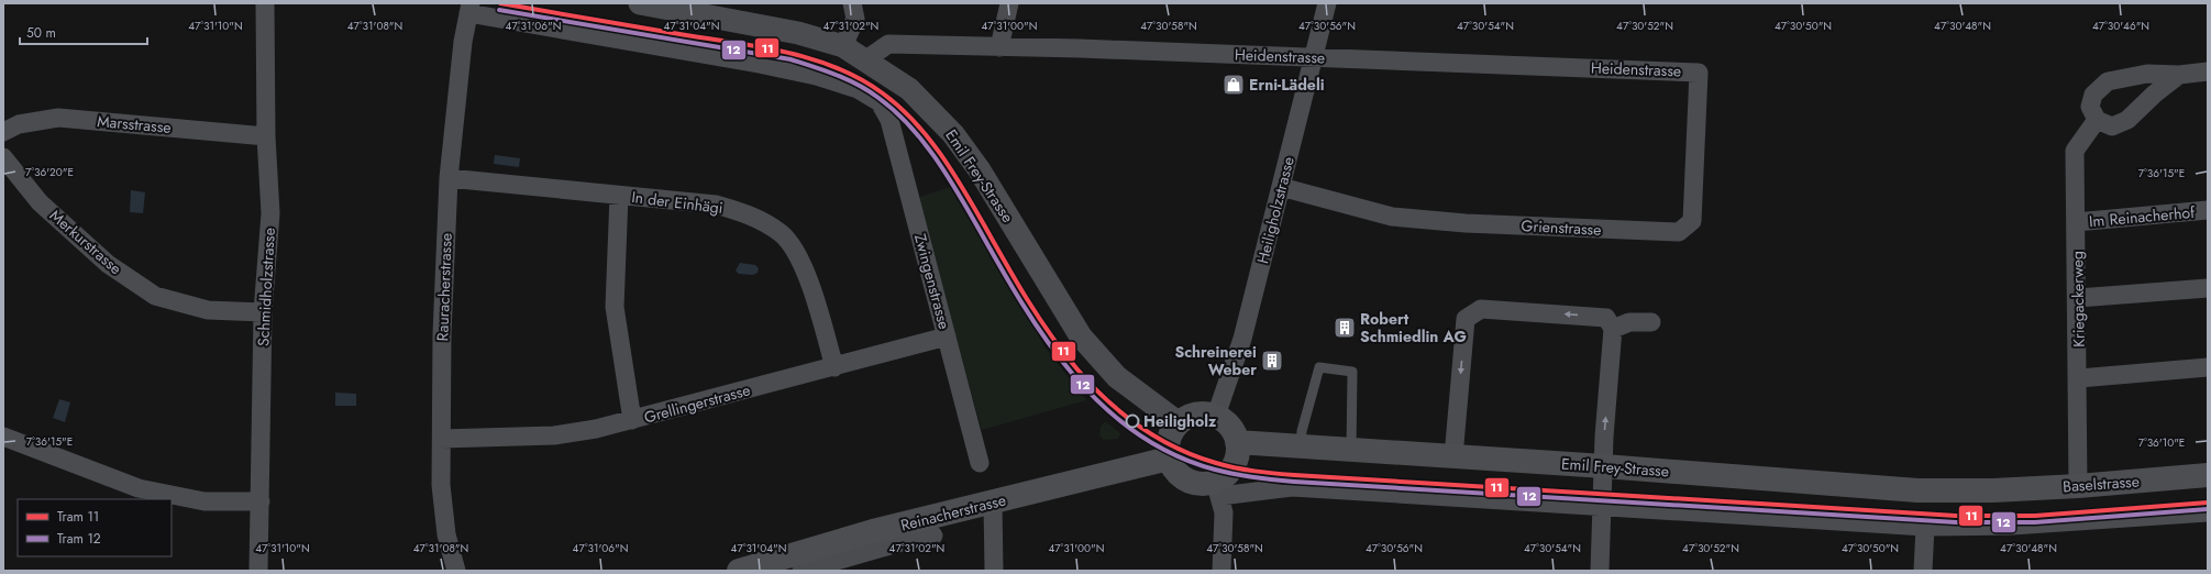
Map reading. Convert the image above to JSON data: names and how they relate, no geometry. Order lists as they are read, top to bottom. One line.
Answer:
{"streets":{"main road":["Emil Frey-Strasse","Baselstrasse","Reinacherstrasse"],"street":["Heidenstrasse","Marsstrasse","In der Einhägi","Heiligholzstrasse","Im Reinacherhof","Grienstrasse","Merkurstrasse","Zwingenstrasse","Schmidholzstrasse","Rauracherstrasse","Kriegackerweg","Grellingerstrasse"]},"crossings":[["Heidenstrasse","Emil Frey-Strasse"],["Heidenstrasse","Heiligholzstrasse"],["Heidenstrasse","Grienstrasse"],["Marsstrasse","Schmidholzstrasse"],["Emil Frey-Strasse","Heiligholzstrasse"],["Emil Frey-Strasse","Baselstrasse"],["Emil Frey-Strasse","Reinacherstrasse"],["In der Einhägi","Rauracherstrasse"],["In der Einhägi","Grellingerstrasse"],["Heiligholzstrasse","Grienstrasse"],["Heiligholzstrasse","Reinacherstrasse"],["Im Reinacherhof","Kriegackerweg"],["Merkurstrasse","Schmidholzstrasse"],["Zwingenstrasse","Rauracherstrasse"],["Zwingenstrasse","Grellingerstrasse"],["Rauracherstrasse","Grellingerstrasse"],["Kriegackerweg","Baselstrasse"]],"places":{"shop":["Erni-Lädeli"],"building":["Robert Schmiedlin AG","Schreinerei Weber"],"other":["Heiligholz"]},"lines":["tram line 11","tram line 12"],"legend":["Tram 11","Tram 12"],"scale_bar":"50 m","coordinates":["47°31'10\"N","47°31'08\"N","47°31'06\"N","47°31'04\"N","47°31'02\"N","47°31'00\"N","47°30'58\"N","47°30'56\"N","47°30'54\"N","47°30'52\"N","47°30'50\"N","47°30'48\"N","47°30'46\"N","7°36'20\"E","7°36'15\"E","7°36'10\"E"]}
